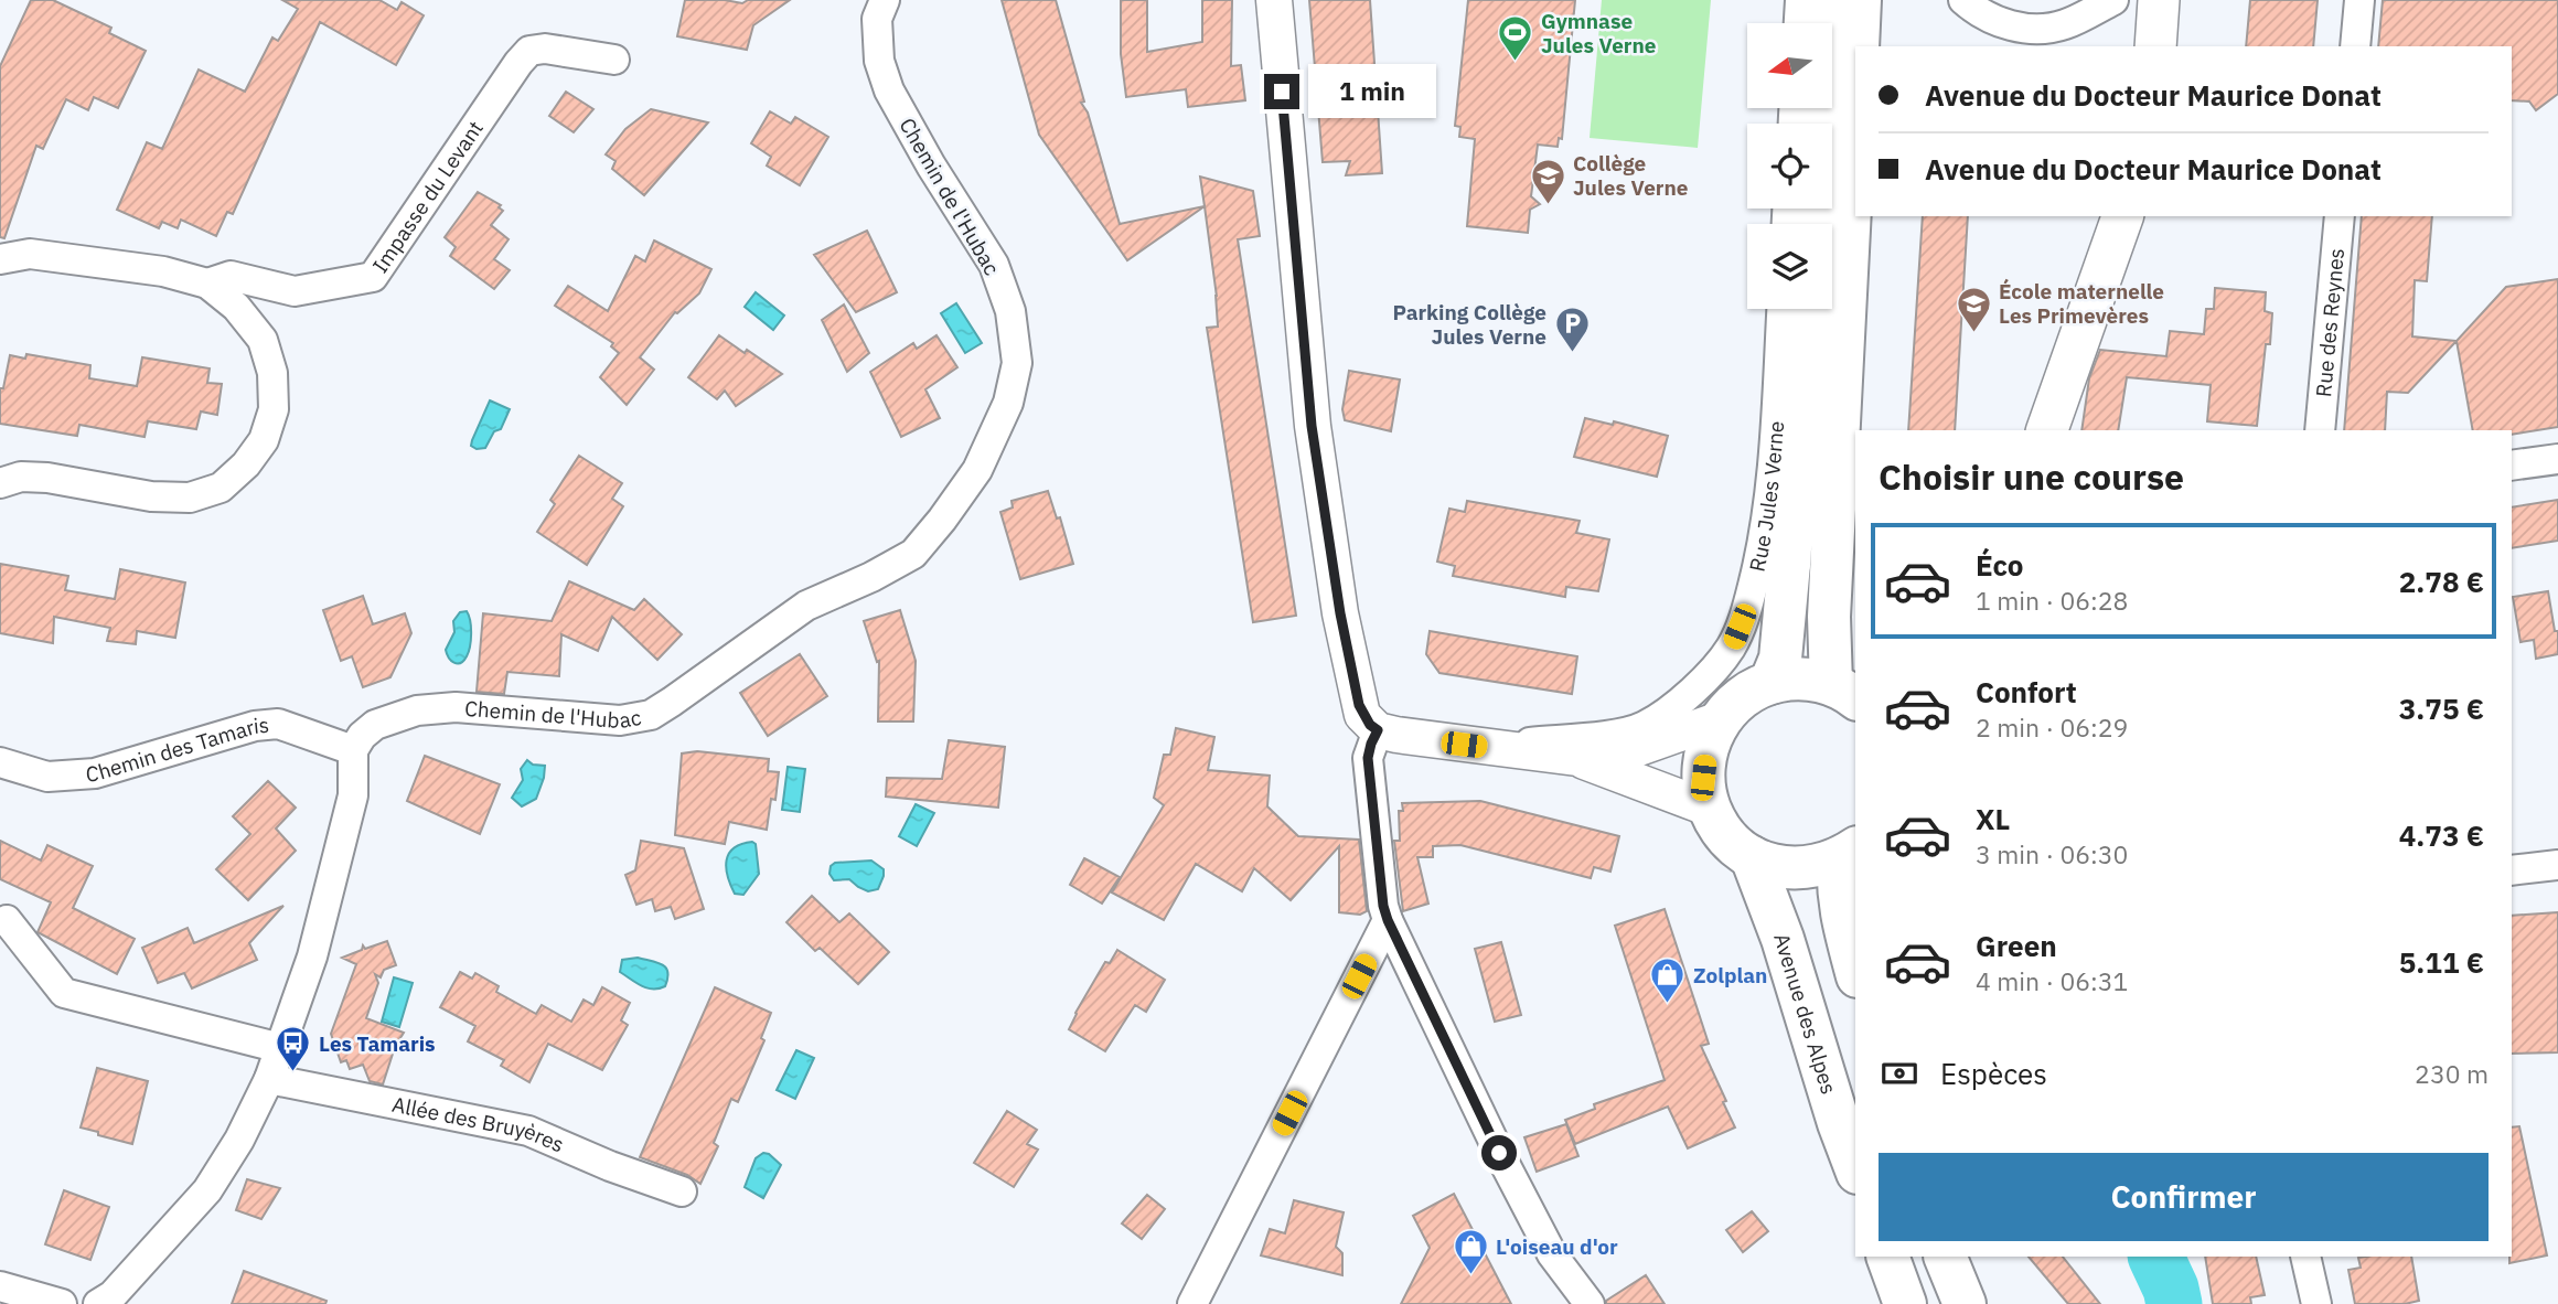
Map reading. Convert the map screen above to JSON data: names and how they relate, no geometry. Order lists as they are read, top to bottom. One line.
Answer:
{"streets":{"main road":["Avenue des Alpes"],"street":["Impasse du Levant","Chemin de l'Hubac","Rue des Reynes","Rue Jules Verne","Chemin des Tamaris","Allée des Bruyères"]},"crossings":[["Chemin de l'Hubac","Chemin des Tamaris"]],"places":{"sports":["Gymnase Jules Verne"],"school or university":["Collège Jules Verne","École maternelle Les Primevères"],"parking":["Parking Collège Jules Verne"],"shop":["Zolplan","L'oiseau d'or"],"bus stop":["Les Tamaris"]},"north":"left","page":{"banner":["Avenue du Docteur Maurice Donat","Avenue du Docteur Maurice Donat"],"bubble":"1 min","heading":"Choisir une course","list":[{"name":"Éco","note":"1 min · 06:28","value":"2.78 €"},{"name":"Confort","note":"2 min · 06:29","value":"3.75 €"},{"name":"XL","note":"3 min · 06:30","value":"4.73 €"},{"name":"Green","note":"4 min · 06:31","value":"5.11 €"}],"pay":["Espèces","230 m"],"buttons":"Confirmer"}}
